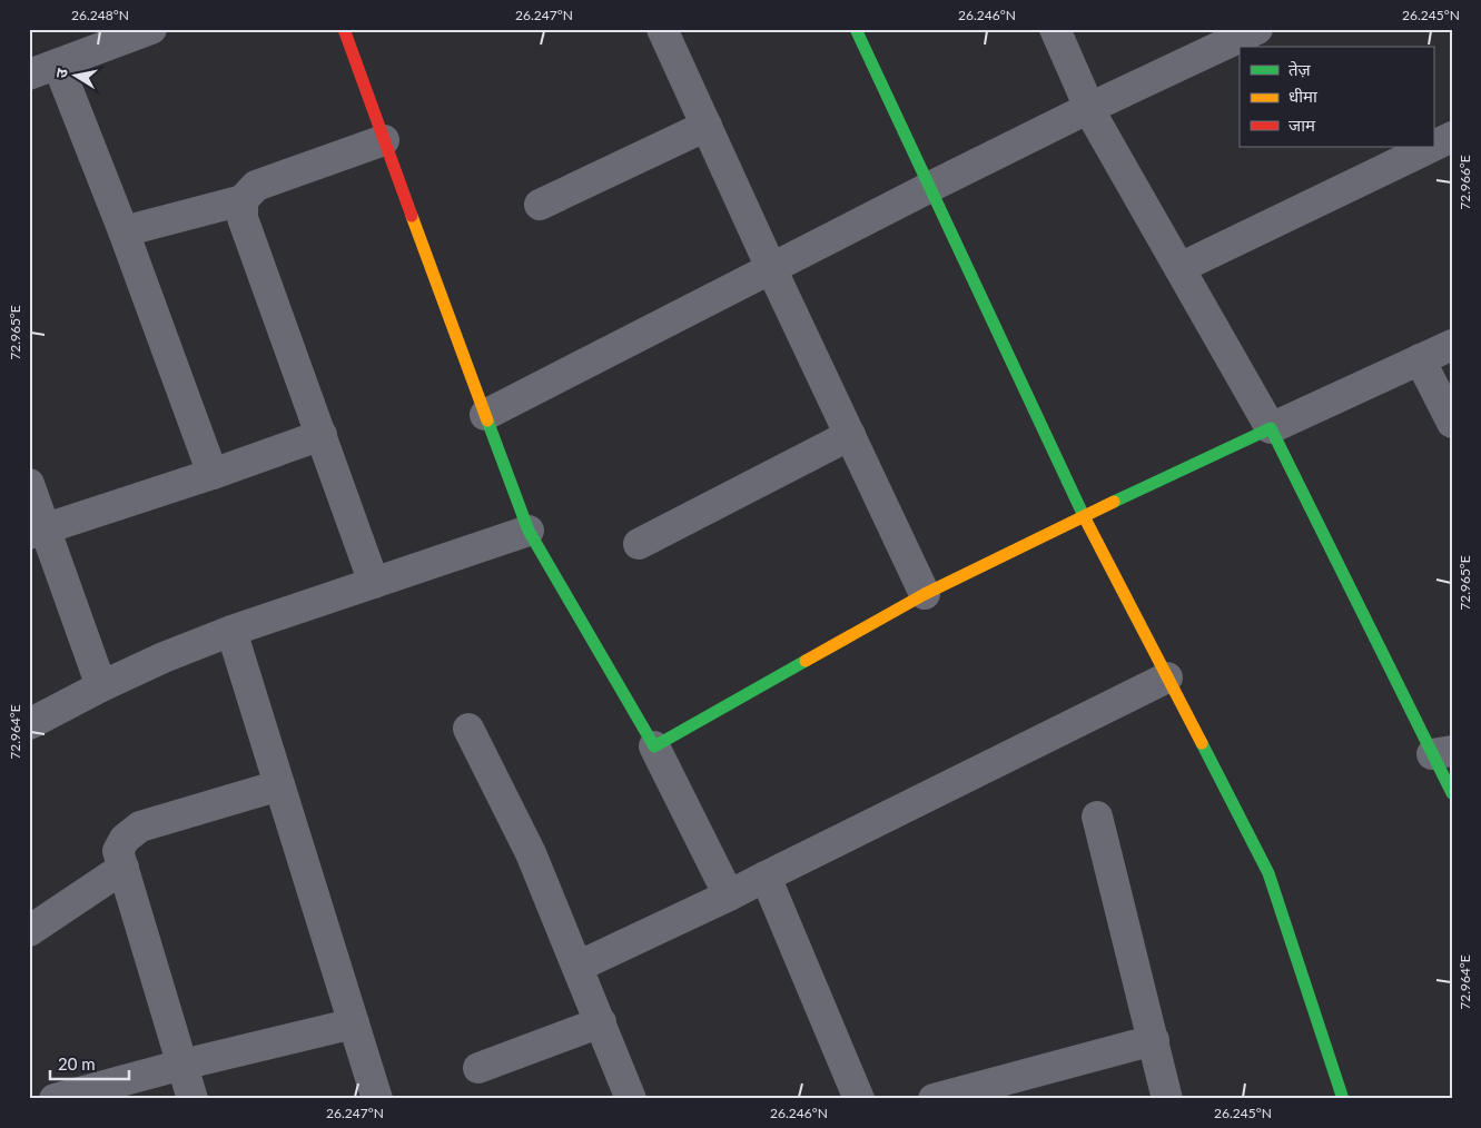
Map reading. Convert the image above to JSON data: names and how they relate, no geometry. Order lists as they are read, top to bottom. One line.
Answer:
{"legend":["तेज़","धीमा","जाम"],"scale_bar":"20 m","north":"left","coordinates":["26.248°N","26.247°N","26.246°N","26.245°N","72.966°E","72.965°E","72.964°E"]}
